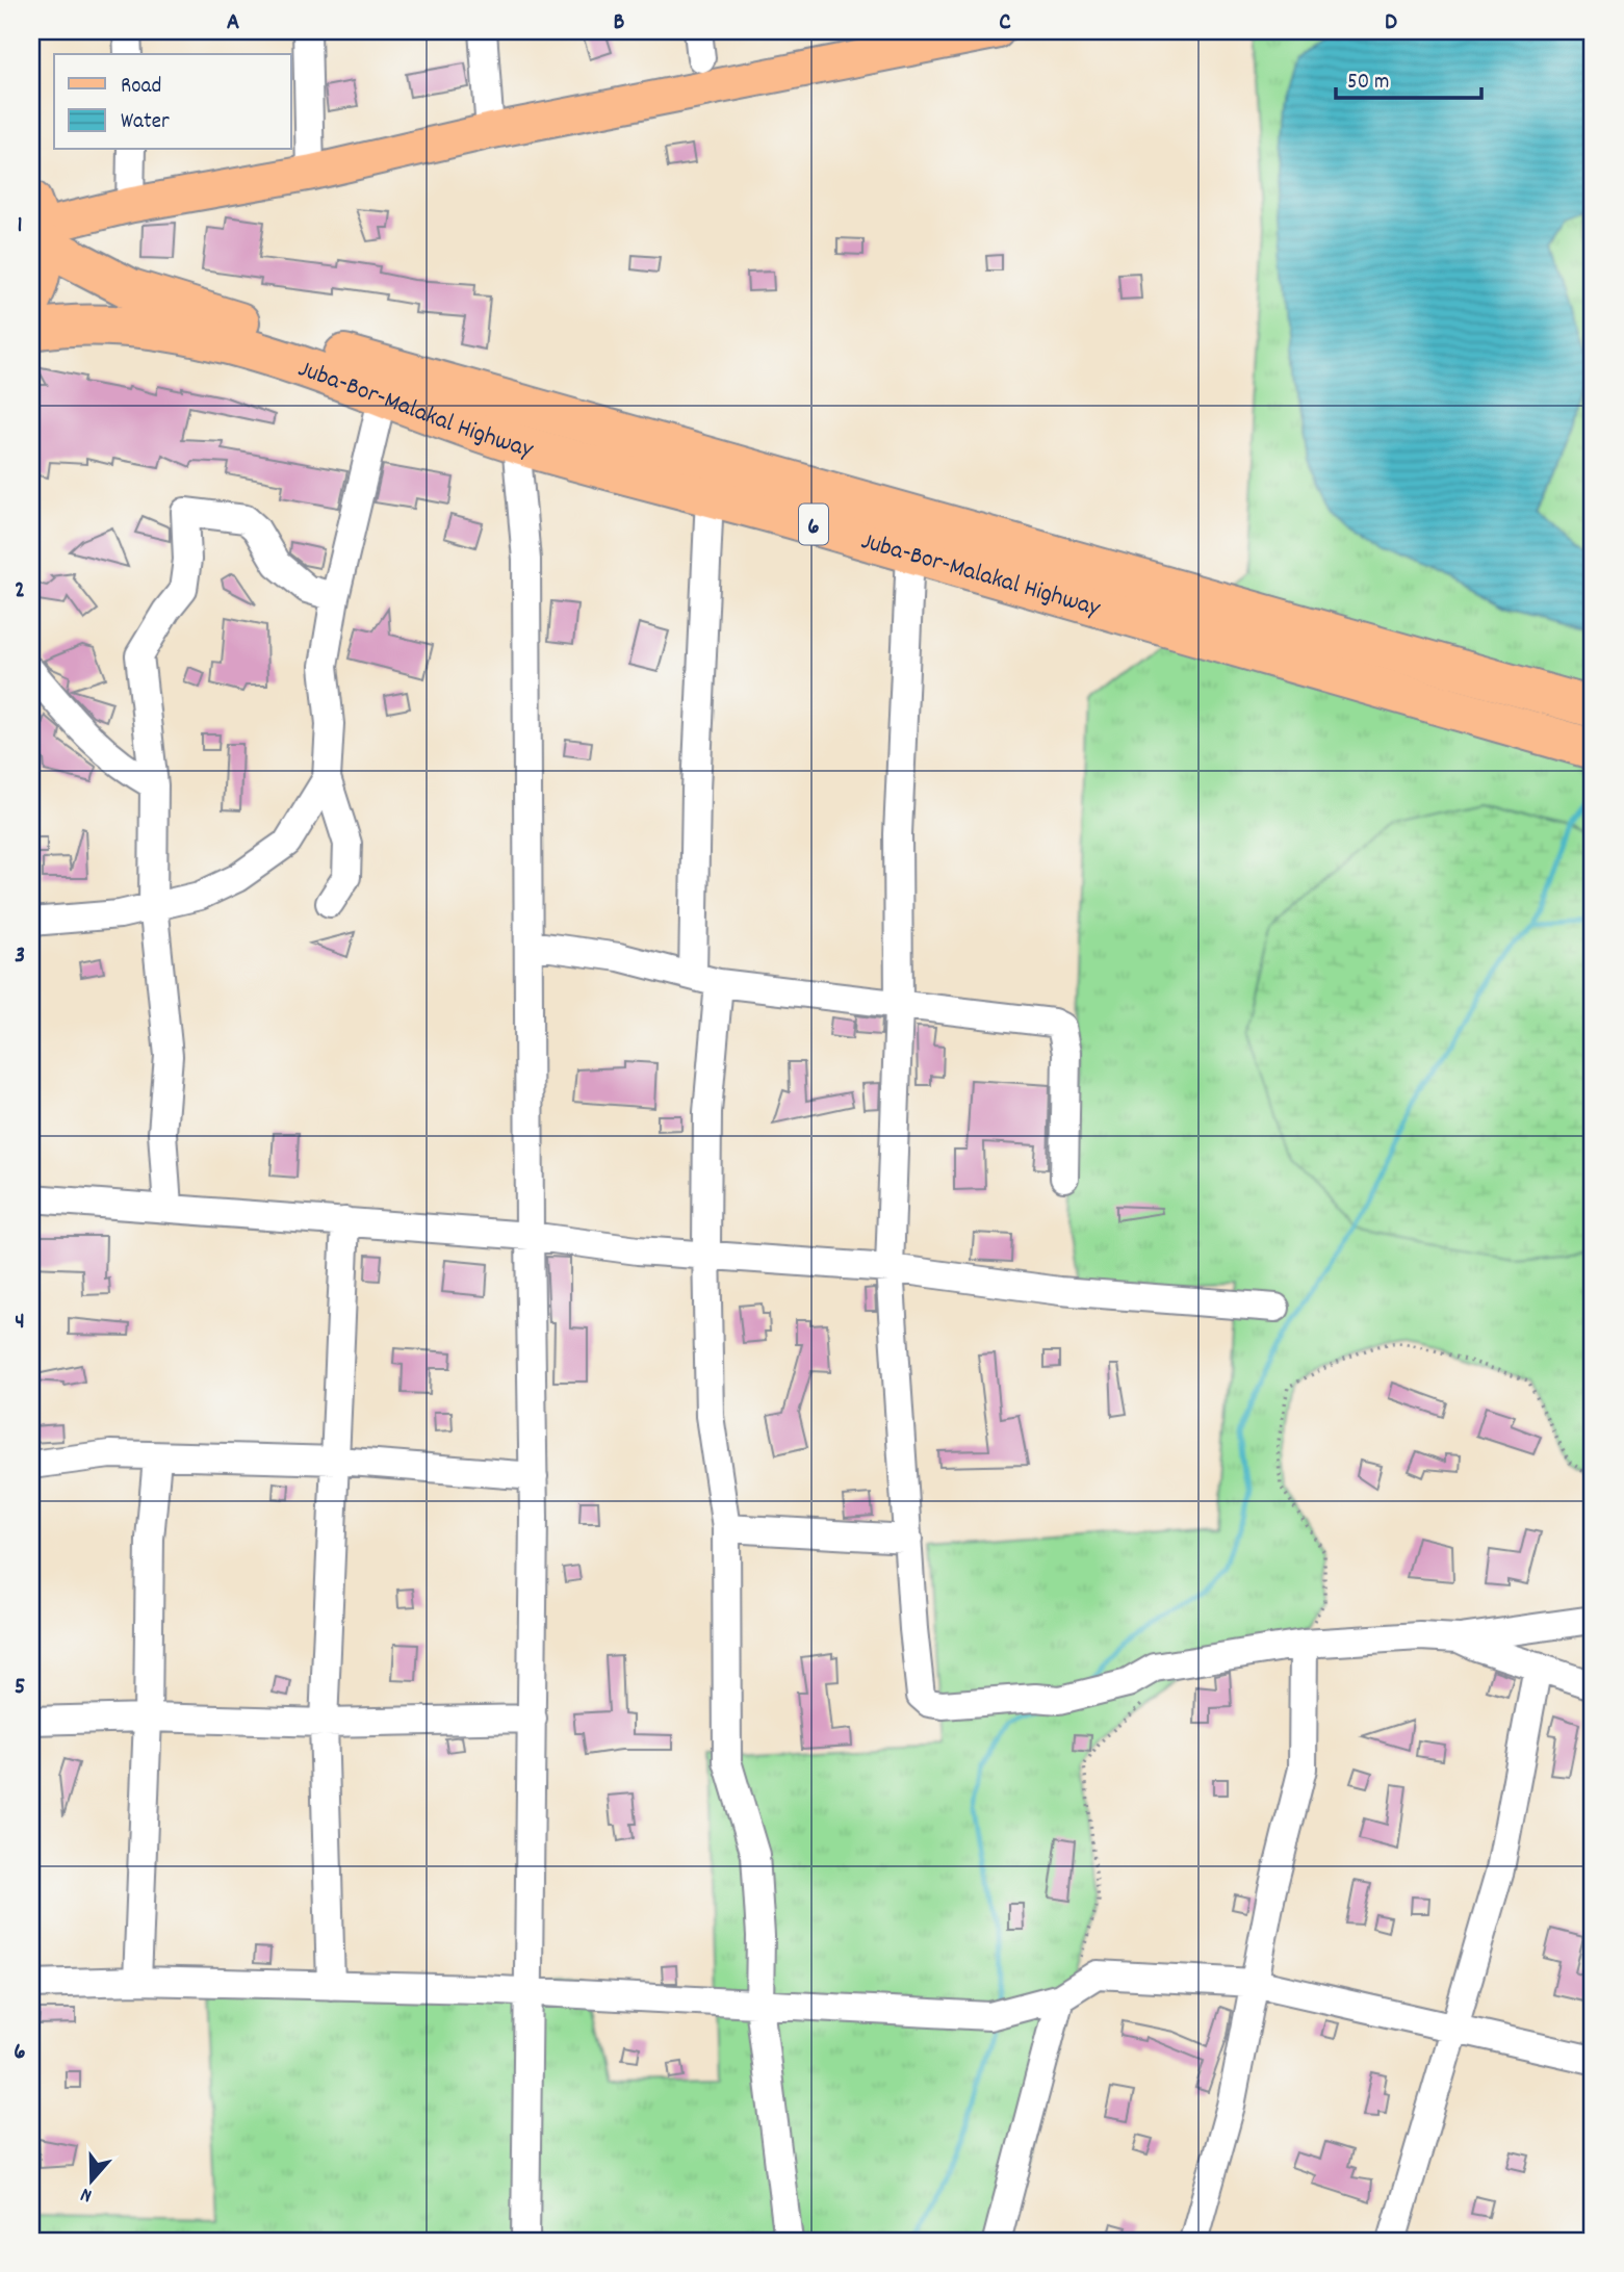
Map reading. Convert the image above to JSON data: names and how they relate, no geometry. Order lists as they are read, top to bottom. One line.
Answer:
{"streets":{"highway":["Juba-Bor-Malakal Highway","6"]},"legend":["Road","Water"],"scale_bar":"50 m","north":"bottom","grid":{"columns":["A","B","C","D"],"rows":["1","2","3","4","5","6"]}}
